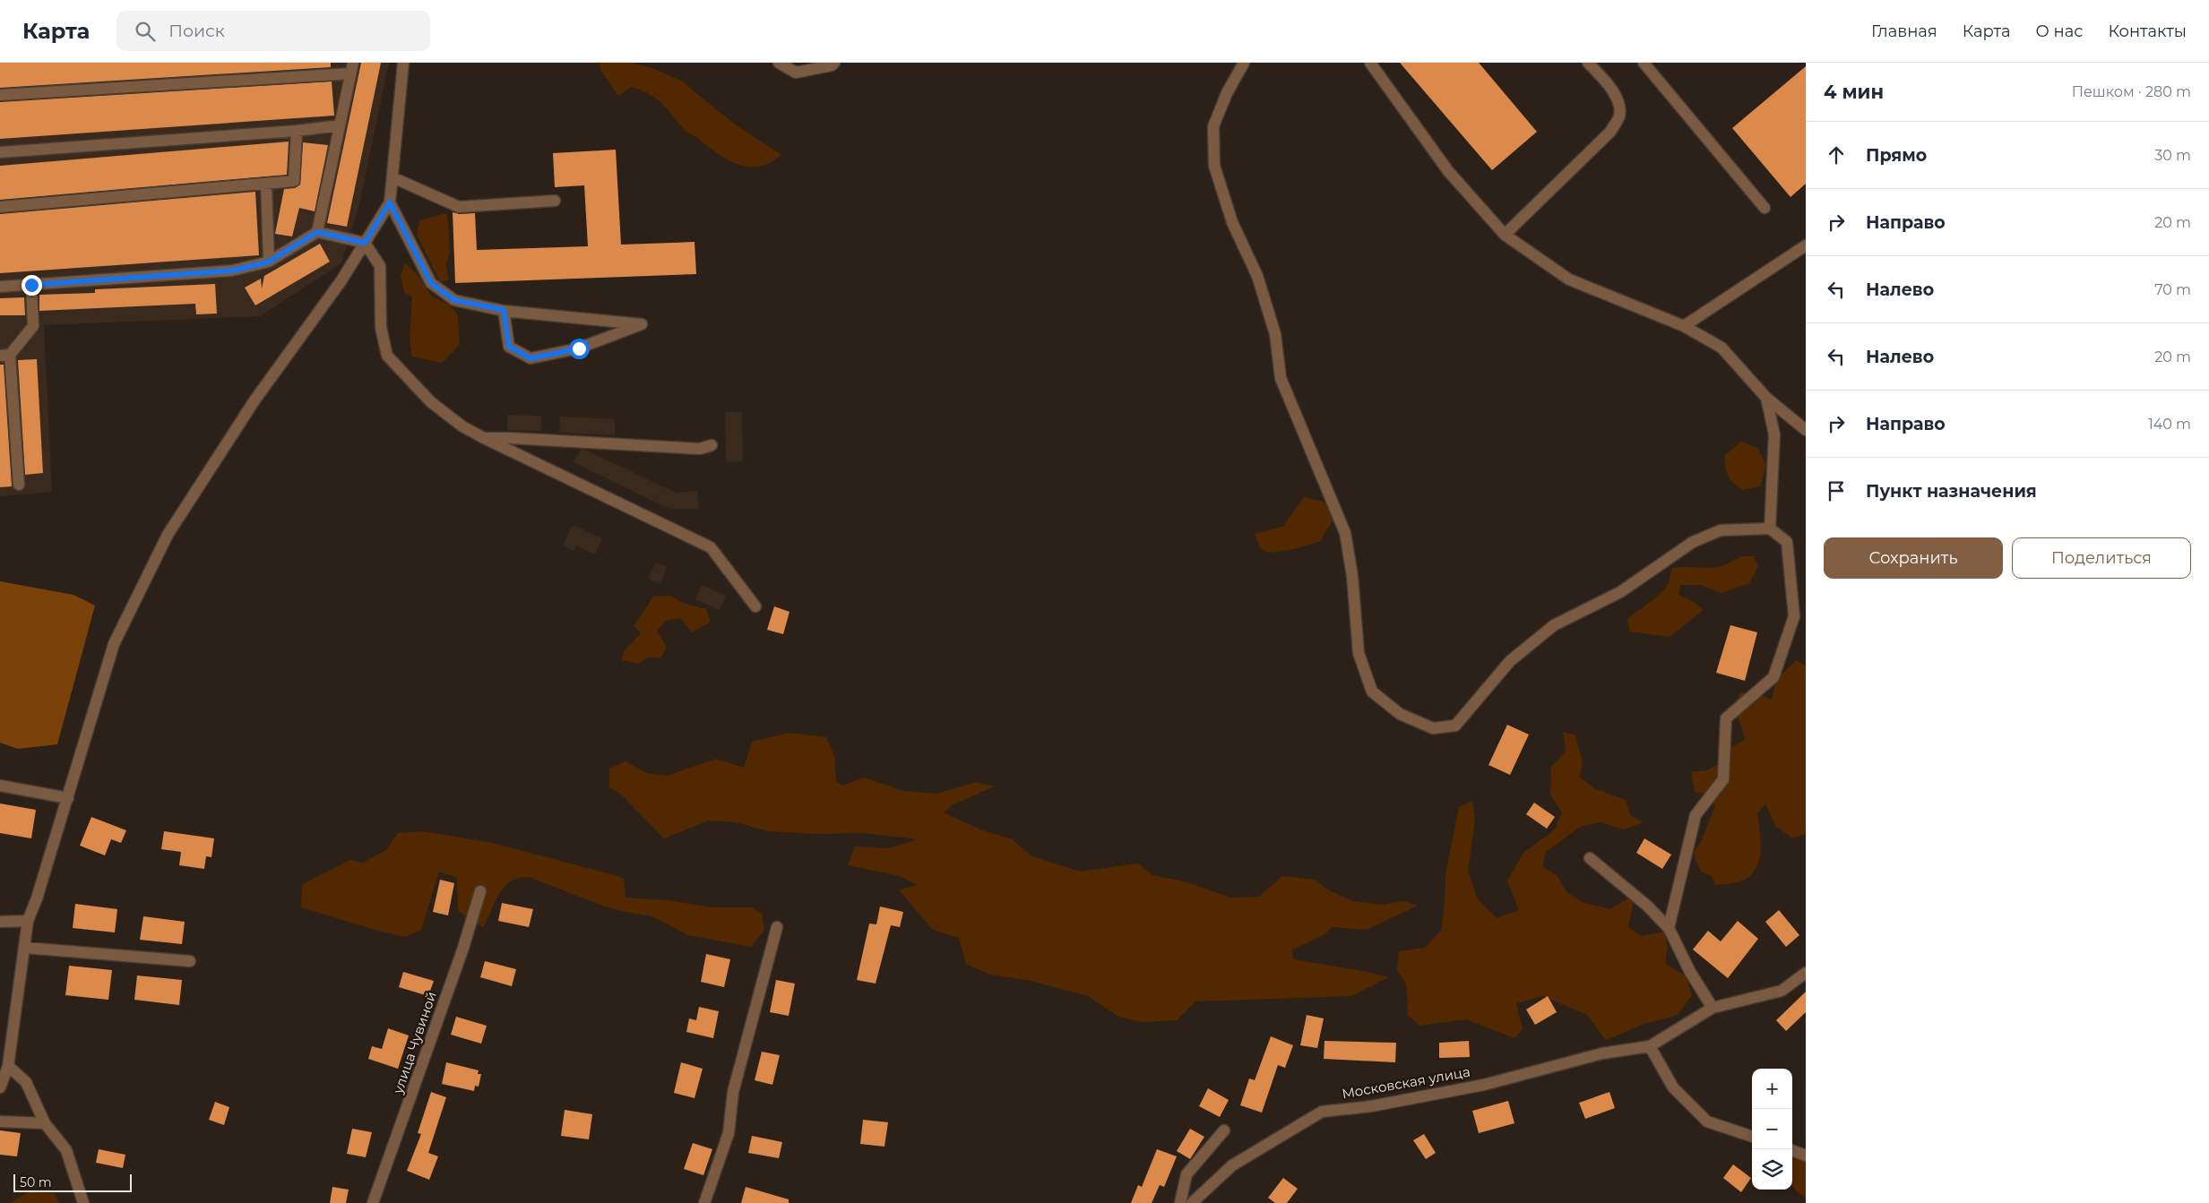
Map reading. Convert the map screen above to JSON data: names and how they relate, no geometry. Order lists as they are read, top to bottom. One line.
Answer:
{"streets":{"street":["улица Чувиной","Московская улица"]},"scale_bar":"50 m","page":{"header":"Карта","search":"Поиск","nav":["Главная","Карта","О нас","Контакты"],"heading":["4 мин","Пешком · 280 m"],"list":[["Прямо","30 m"],["Направо","20 m"],["Налево","70 m"],["Налево","20 m"],["Направо","140 m"],"Пункт назначения"],"buttons":["Сохранить","Поделиться"],"map_buttons":["+","−"],"scale":"50 m"}}
